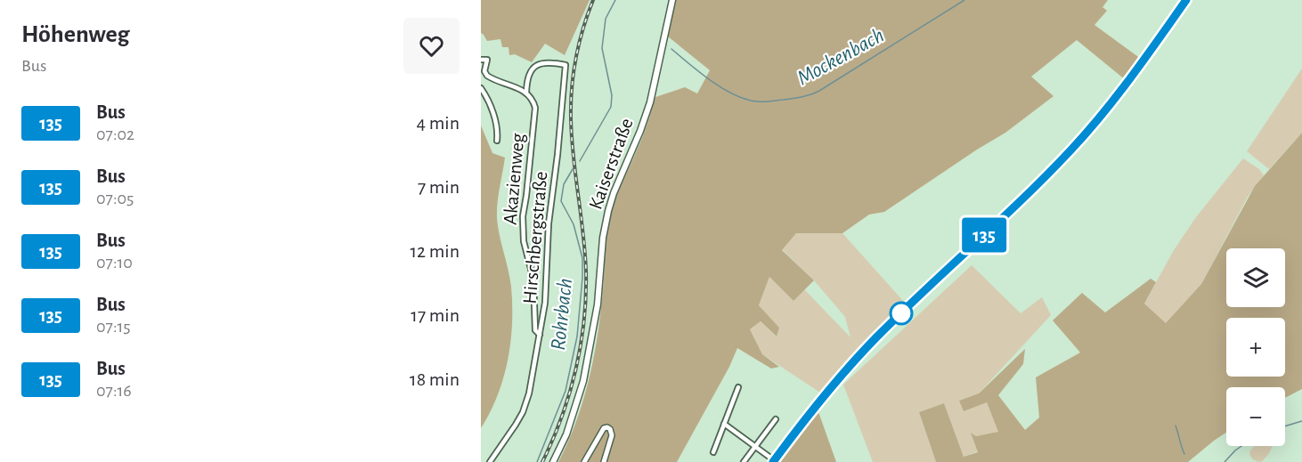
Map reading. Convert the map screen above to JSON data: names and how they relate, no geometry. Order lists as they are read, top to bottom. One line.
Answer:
{"streets":{"main road":["Kaiserstraße"],"street":["Akazienweg","Hirschbergstraße"]},"crossings":[["Akazienweg","Hirschbergstraße"]],"water":["Mockenbach","Rohrbach"],"lines":["bus line 135"],"page":{"heading":["Höhenweg","Bus"],"on_map":"135","list":[{"mark":"135","name":"Bus","note":"07:02","value":"4 min"},{"mark":"135","name":"Bus","note":"07:05","value":"7 min"},{"mark":"135","name":"Bus","note":"07:10","value":"12 min"},{"mark":"135","name":"Bus","note":"07:15","value":"17 min"},{"mark":"135","name":"Bus","note":"07:16","value":"18 min"}],"map_buttons":["+","−"]}}
